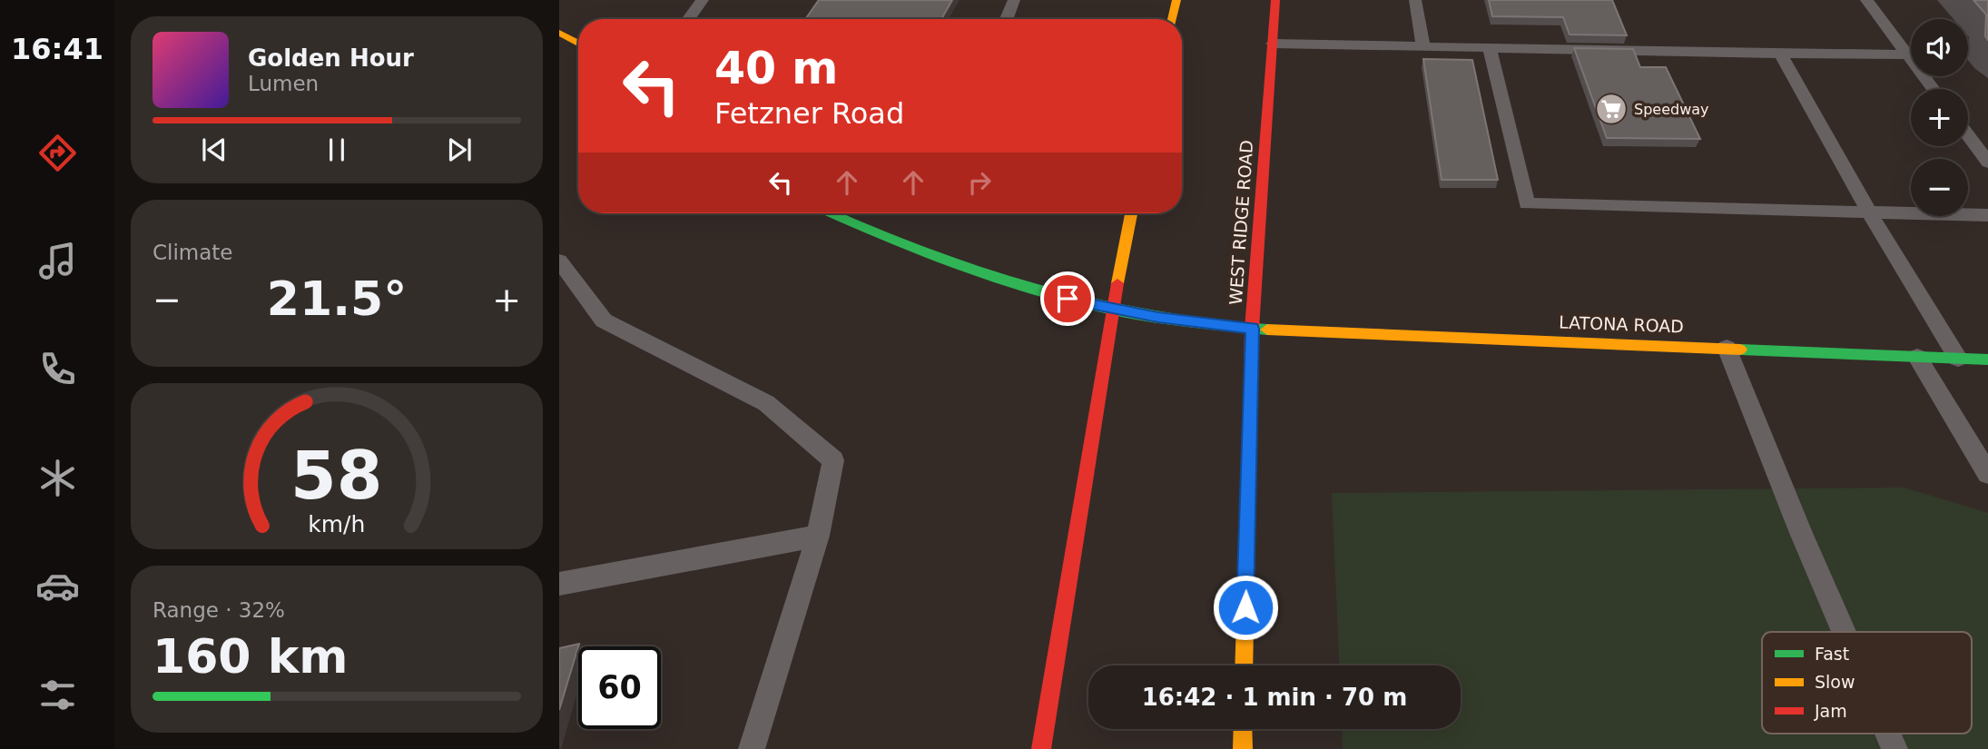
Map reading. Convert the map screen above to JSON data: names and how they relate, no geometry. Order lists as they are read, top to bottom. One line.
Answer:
{"streets":{"main road":["WEST RIDGE ROAD","LATONA ROAD"]},"crossings":[["WEST RIDGE ROAD","LATONA ROAD"]],"places":{"supermarket":["Speedway"]},"legend":["Fast","Slow","Jam"],"page":{"tabs":"16:41","map_buttons":["+","−"],"turn":["40 m","Fetzner Road"],"song":["Golden Hour","Lumen"],"tile":["Climate",["Range · 32%","160 km"]],"heat":["−","21.5°","+"],"limit":"60","trip":"16:42 · 1 min · 70 m","gauge":["58","km/h"]}}
